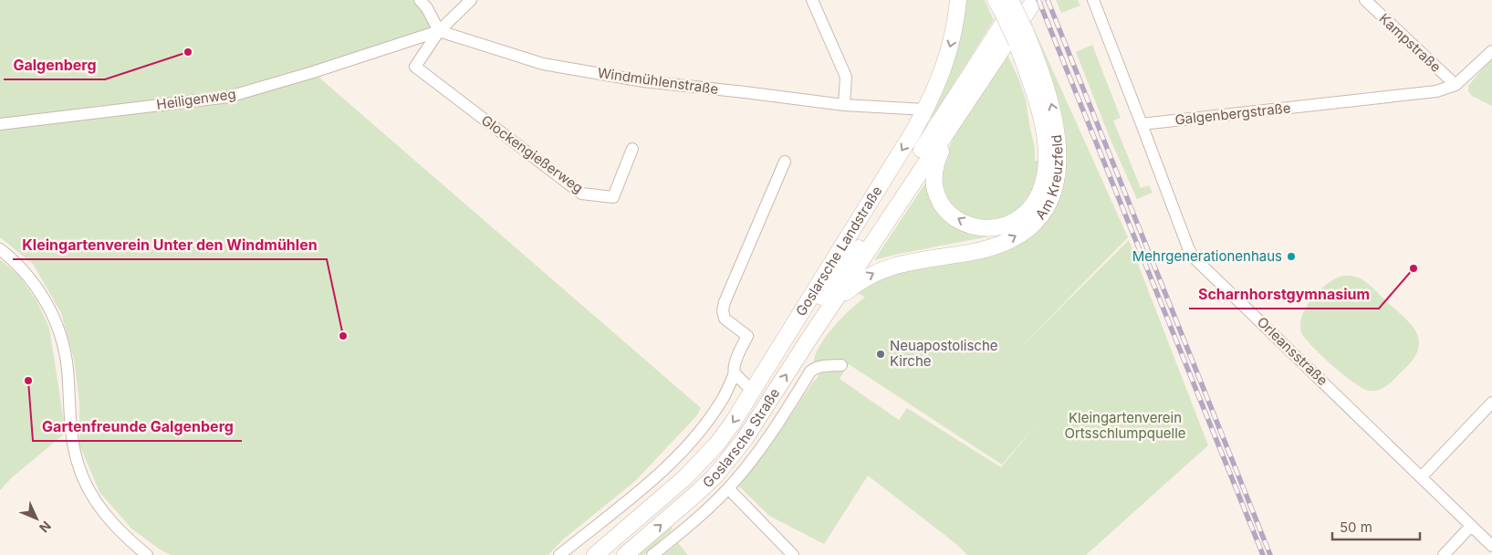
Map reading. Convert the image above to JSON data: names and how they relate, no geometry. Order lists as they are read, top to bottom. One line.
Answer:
{"streets":{"main road":["Am Kreuzfeld","Goslarsche Landstraße","Goslarsche Straße"],"street":["Kampstraße","Windmühlenstraße","Heiligenweg","Galgenbergstraße","Glockengießerweg","Orleansstraße"]},"crossings":[["Kampstraße","Galgenbergstraße"],["Windmühlenstraße","Heiligenweg"],["Windmühlenstraße","Glockengießerweg"],["Windmühlenstraße","Goslarsche Landstraße"],["Heiligenweg","Glockengießerweg"],["Galgenbergstraße","Orleansstraße"],["Am Kreuzfeld","Goslarsche Straße"]],"one_way":["Goslarsche Straße"],"parks":["Kleingartenverein Ortsschlumpquelle"],"places":["Galgenberg","Mehrgenerationenhaus","Scharnhorstgymnasium","Kleingartenverein Unter den Windmühlen","Neuapostolische Kirche","Gartenfreunde Galgenberg"],"scale_bar":"50 m","north":"bottom right"}
